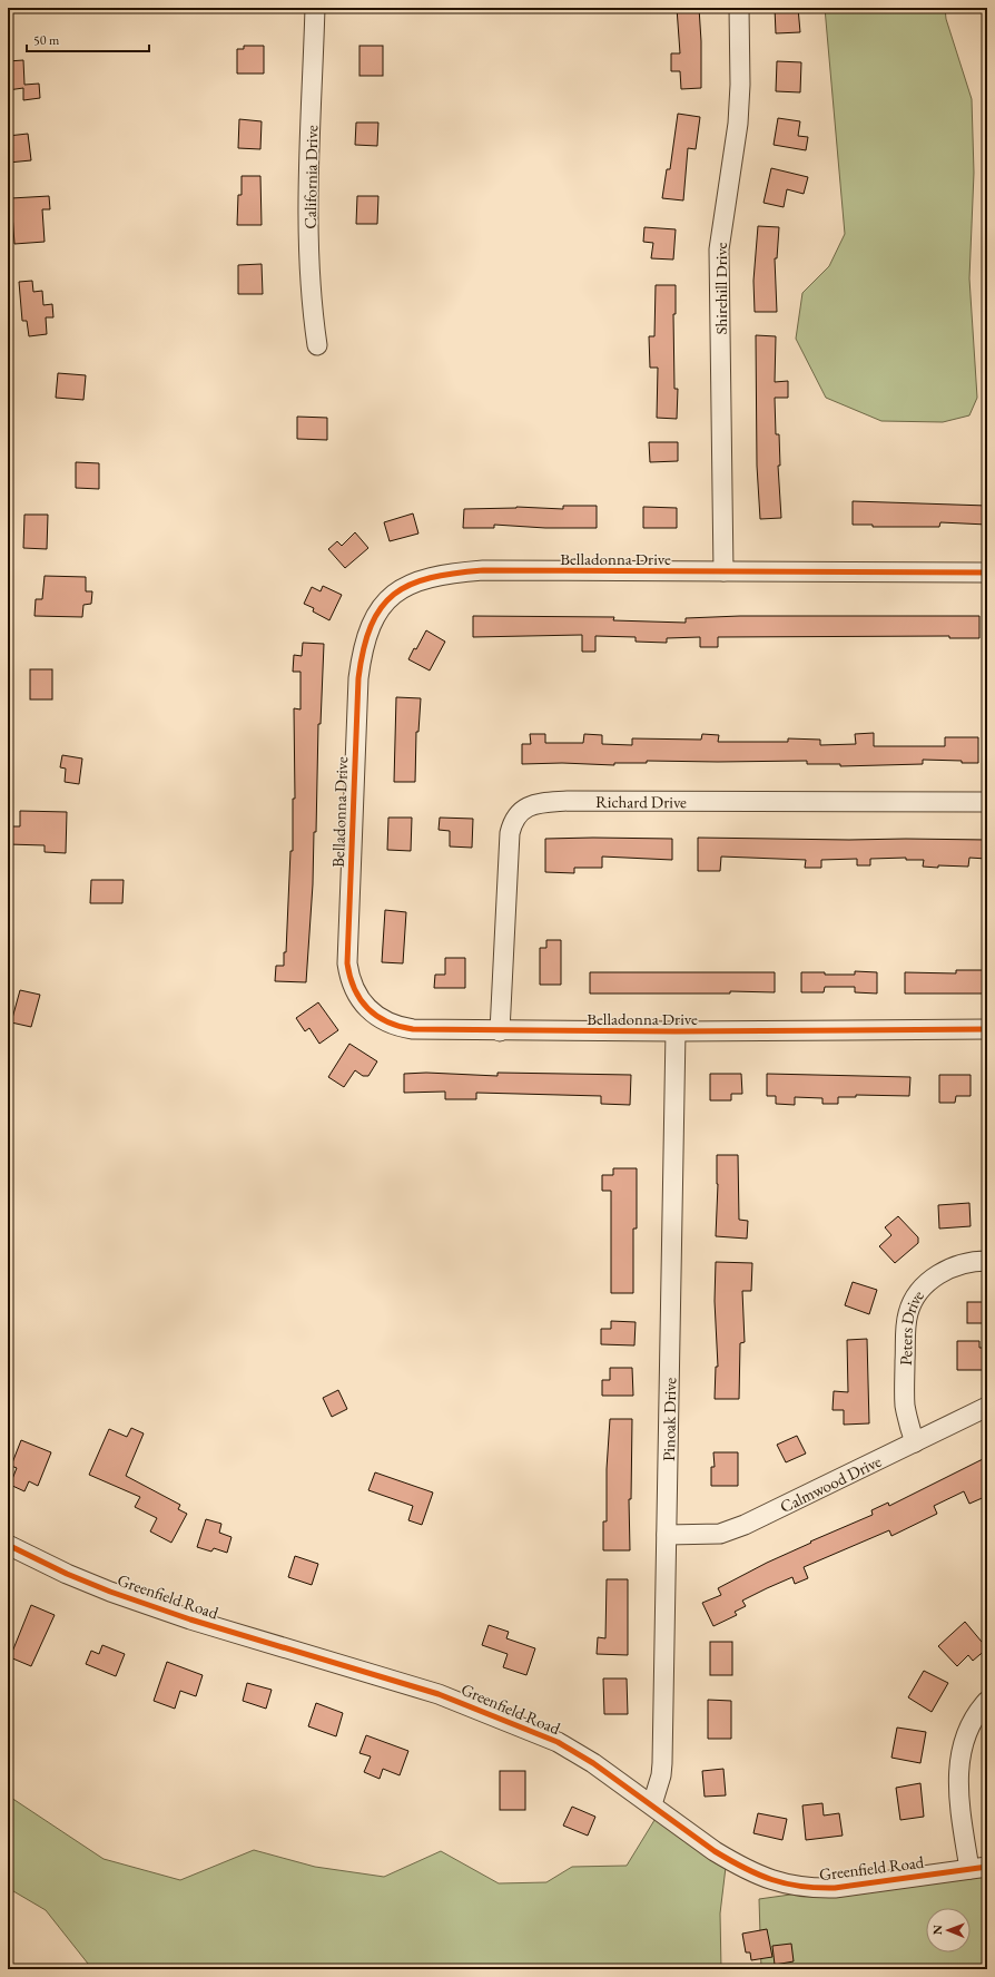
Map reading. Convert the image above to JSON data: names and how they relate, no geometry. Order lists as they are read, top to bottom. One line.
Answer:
{"streets":{"street":["California Drive","Shirehill Drive","Belladonna Drive","Richard Drive","Peters Drive","Pinoak Drive","Calmwood Drive","Greenfield Road"]},"crossings":[["Shirehill Drive","Belladonna Drive"],["Belladonna Drive","Richard Drive"],["Belladonna Drive","Pinoak Drive"],["Peters Drive","Calmwood Drive"],["Pinoak Drive","Calmwood Drive"],["Pinoak Drive","Greenfield Road"]],"scale_bar":"50 m","north":"left"}
